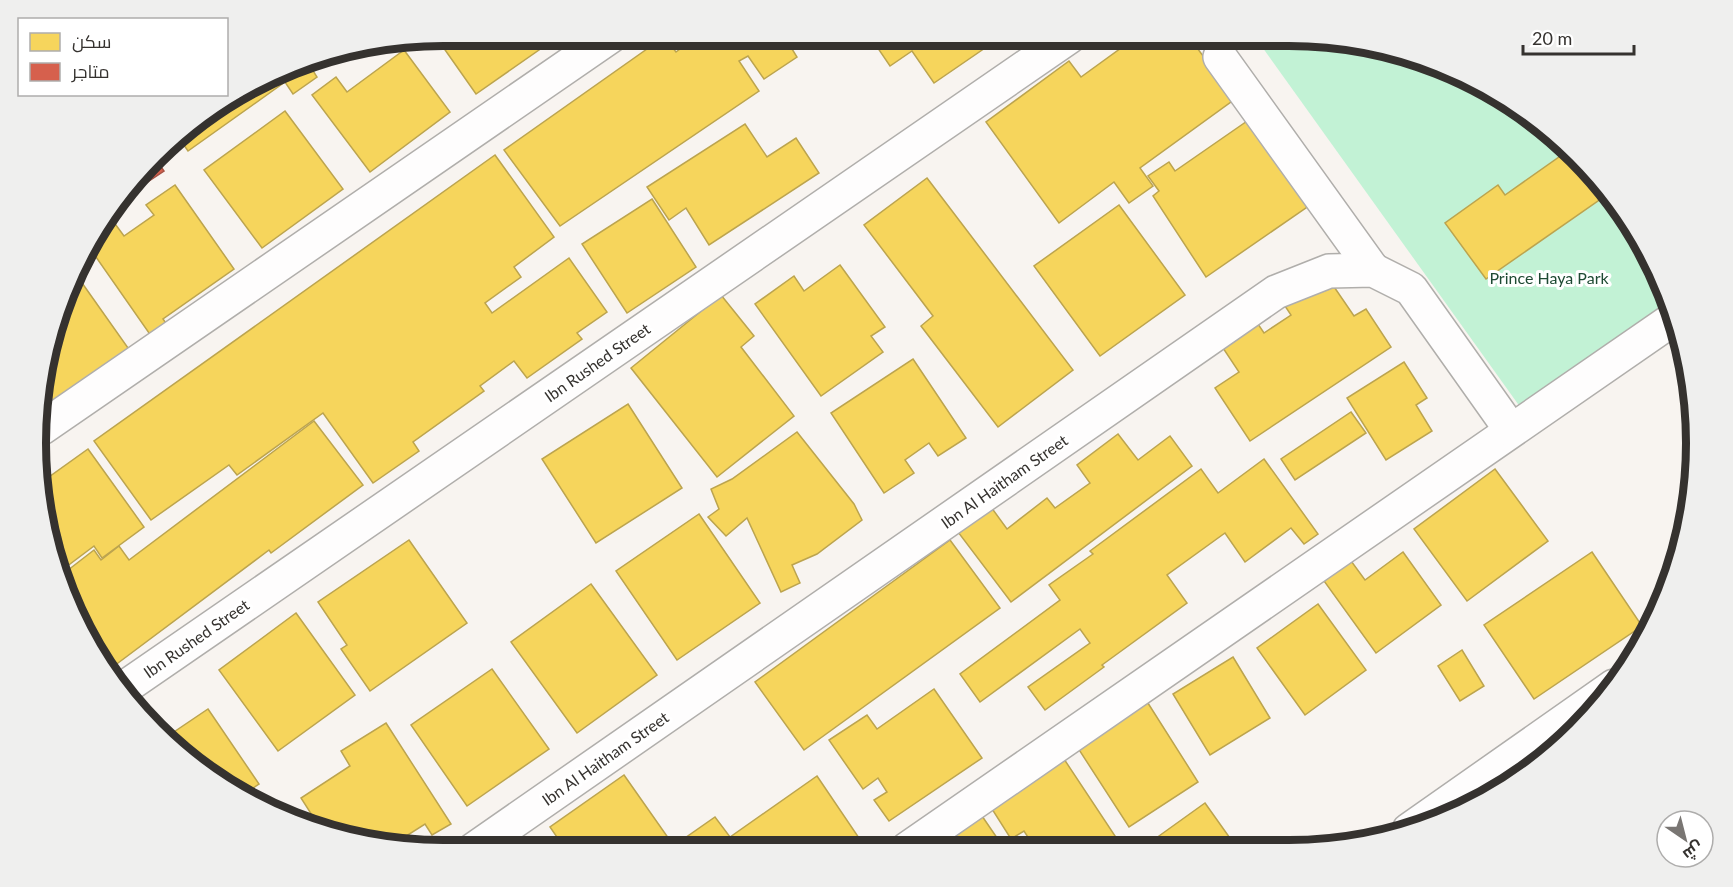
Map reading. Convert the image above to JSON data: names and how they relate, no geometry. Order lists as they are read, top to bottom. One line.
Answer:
{"streets":{"street":["Ibn Rushed Street","Ibn Al Haitham Street"]},"parks":["Prince Haya Park"],"legend":["سكن","متاجر"],"scale_bar":"20 m","north":"bottom right"}
